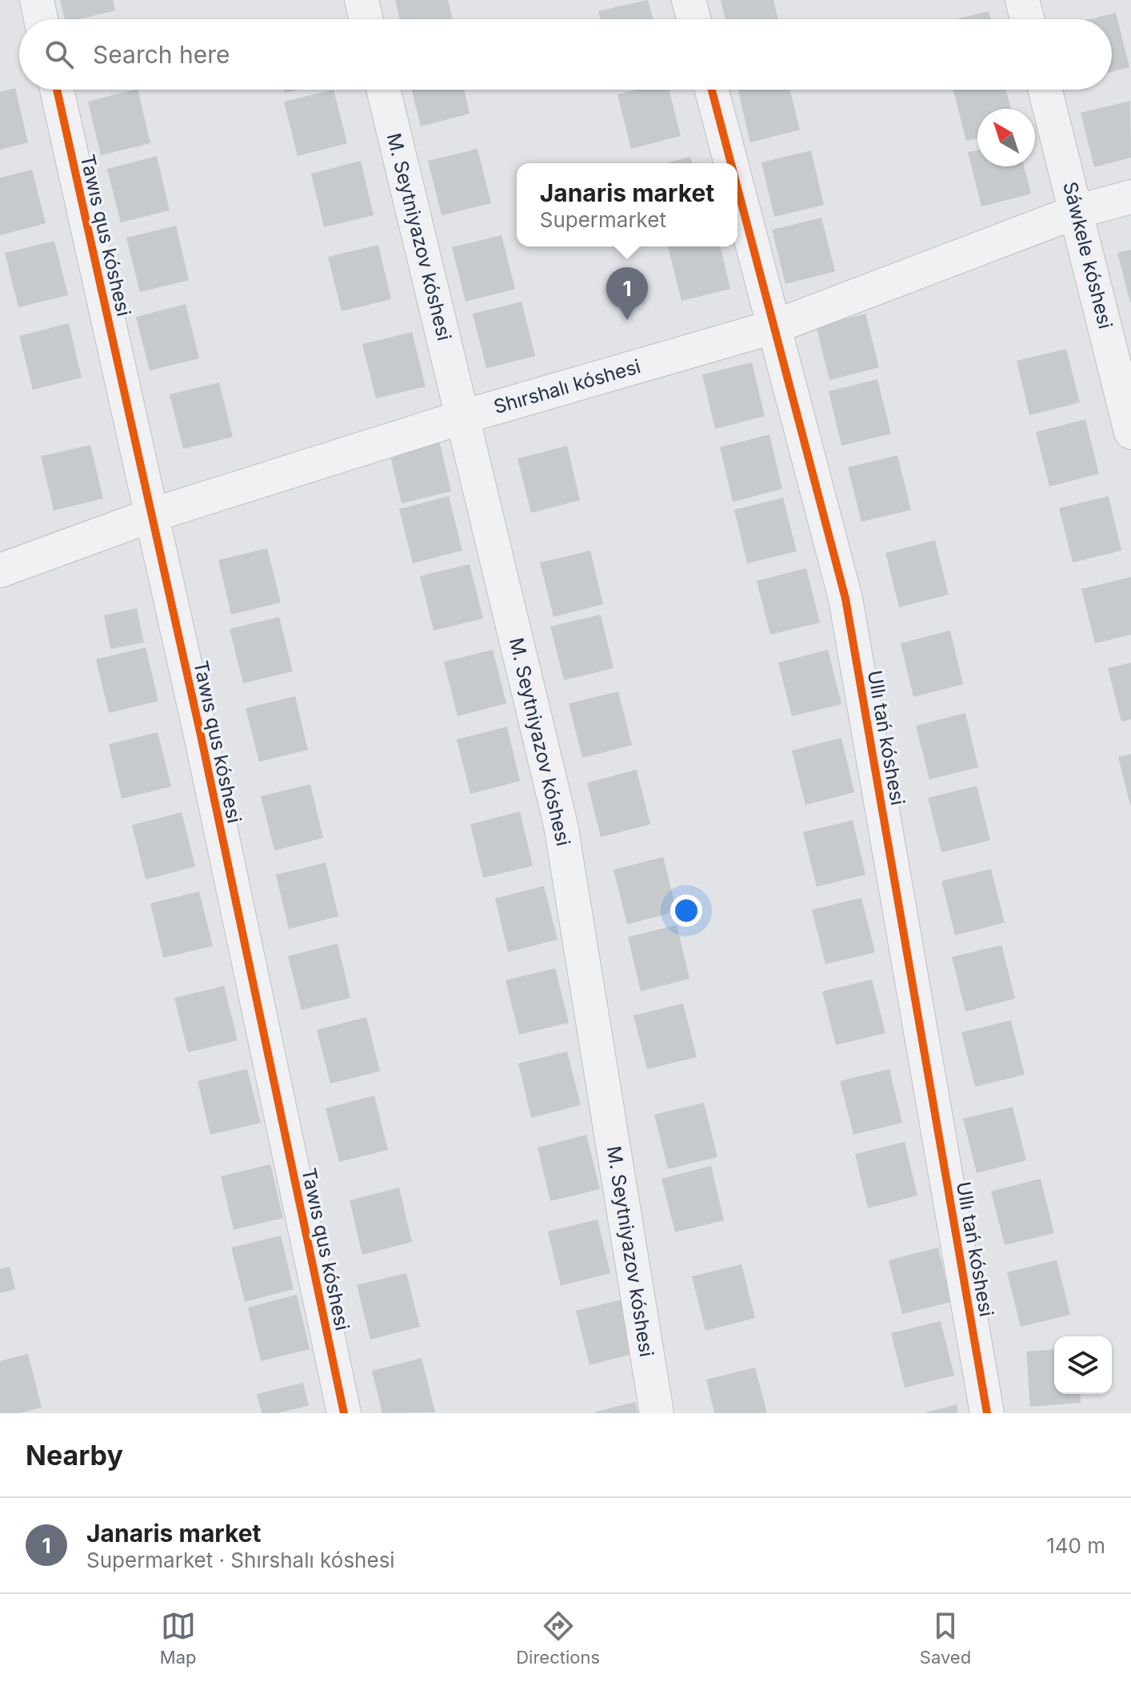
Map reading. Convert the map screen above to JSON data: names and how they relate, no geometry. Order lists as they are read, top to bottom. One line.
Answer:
{"streets":{"street":["Tawıs qus kóshesi","M. Seytniyazov kóshesi","Sáwkele kóshesi","Shırshalı kóshesi","Ullı tań kóshesi"]},"crossings":[["Tawıs qus kóshesi","Shırshalı kóshesi"],["M. Seytniyazov kóshesi","Shırshalı kóshesi"],["Sáwkele kóshesi","Shırshalı kóshesi"],["Shırshalı kóshesi","Ullı tań kóshesi"]],"north":"top left","page":{"search":"Search here","popup":["Janaris market","Supermarket"],"pins":"1","heading":"Nearby","list":[{"mark":"1","name":"Janaris market","note":"Supermarket · Shırshalı kóshesi","value":"140 m"}],"nav":["Map","Directions","Saved"]}}
